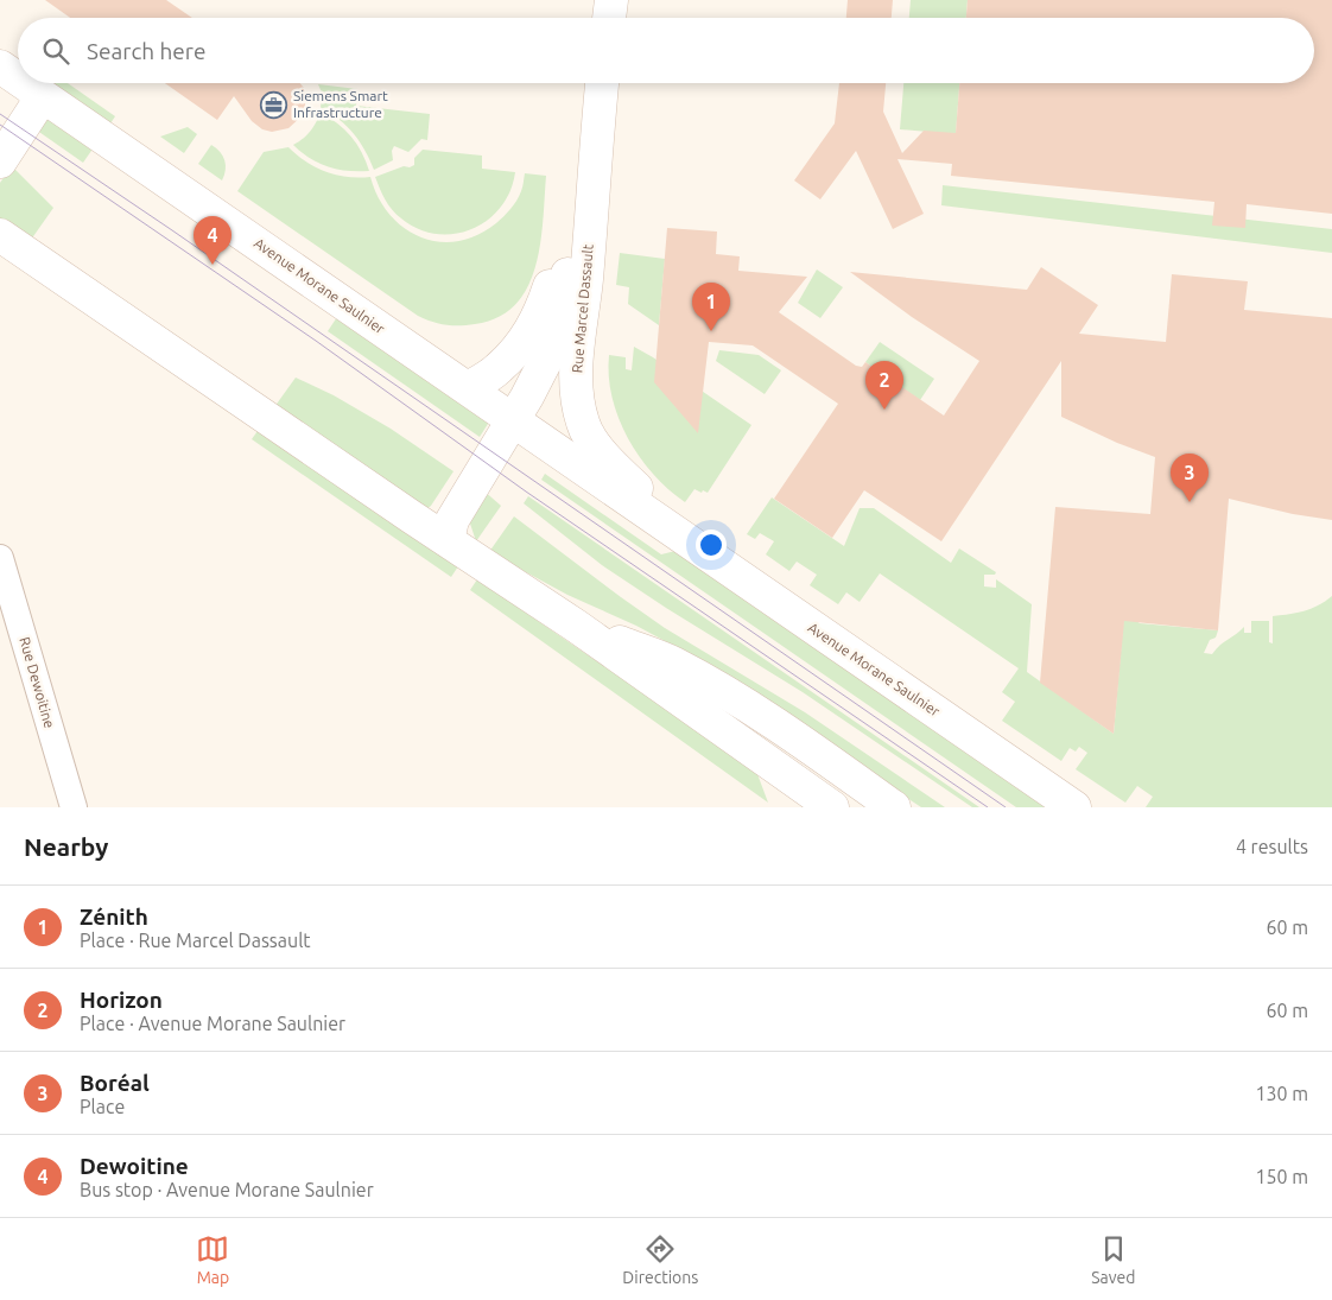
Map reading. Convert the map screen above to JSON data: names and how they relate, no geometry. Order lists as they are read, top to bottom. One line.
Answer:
{"streets":{"main road":["Avenue Morane Saulnier","Rue Marcel Dassault"],"street":["Rue Dewoitine"]},"crossings":[["Avenue Morane Saulnier","Rue Marcel Dassault"]],"places":{"office":["Siemens Smart Infrastructure"]},"page":{"search":"Search here","pins":["4","1","2","3"],"heading":["Nearby","4 results"],"list":[{"mark":"1","name":"Zénith","note":"Place · Rue Marcel Dassault","value":"60 m"},{"mark":"2","name":"Horizon","note":"Place · Avenue Morane Saulnier","value":"60 m"},{"mark":"3","name":"Boréal","note":"Place","value":"130 m"},{"mark":"4","name":"Dewoitine","note":"Bus stop · Avenue Morane Saulnier","value":"150 m"}],"nav":["Map","Directions","Saved"]}}
